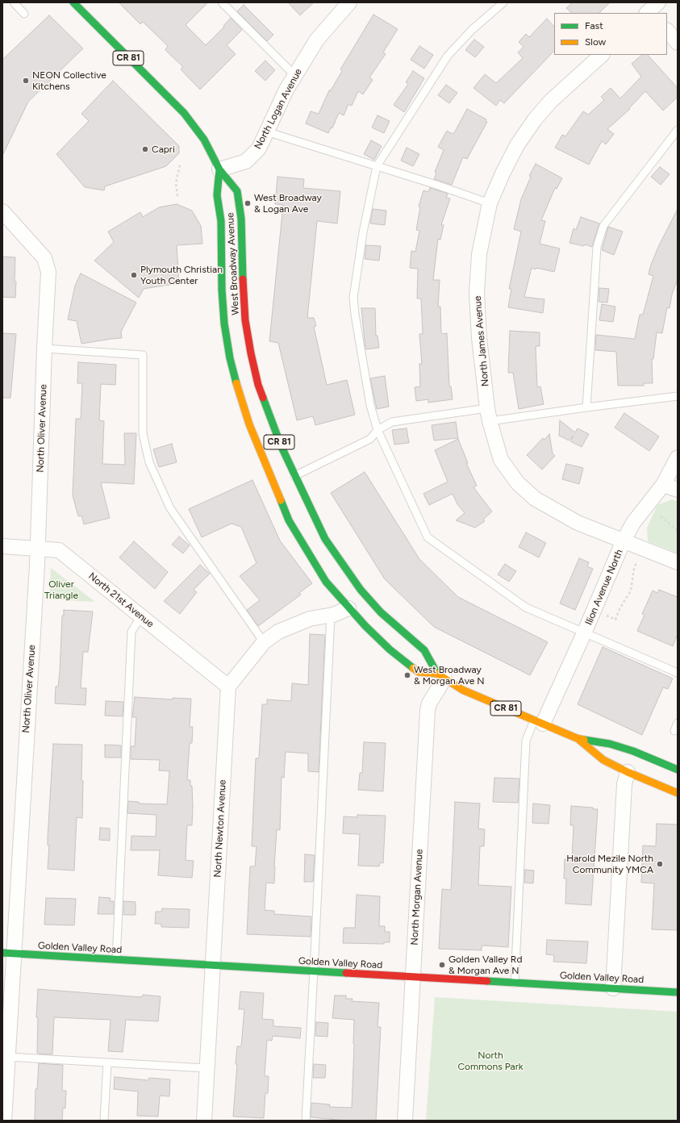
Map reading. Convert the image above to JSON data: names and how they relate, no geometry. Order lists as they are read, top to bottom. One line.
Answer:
{"streets":{"main road":["CR 81","West Broadway Avenue","Golden Valley Road"],"street":["North Logan Avenue","North James Avenue","North Oliver Avenue","Ilion Avenue North","North 21st Avenue","North Newton Avenue","North Morgan Avenue"]},"crossings":[["North Logan Avenue","West Broadway Avenue"],["West Broadway Avenue","Ilion Avenue North"],["West Broadway Avenue","North Morgan Avenue"],["North James Avenue","Ilion Avenue North"],["North Oliver Avenue","North 21st Avenue"],["North Oliver Avenue","Golden Valley Road"],["North 21st Avenue","North Newton Avenue"],["North Newton Avenue","Golden Valley Road"],["North Morgan Avenue","Golden Valley Road"]],"parks":["Oliver Triangle","North Commons Park"],"places":["NEON Collective Kitchens","Capri","West Broadway & Logan Ave","Plymouth Christian Youth Center","West Broadway & Morgan Ave N","Harold Mezile North Community YMCA","Golden Valley Rd & Morgan Ave N"],"legend":["Fast","Slow"]}
